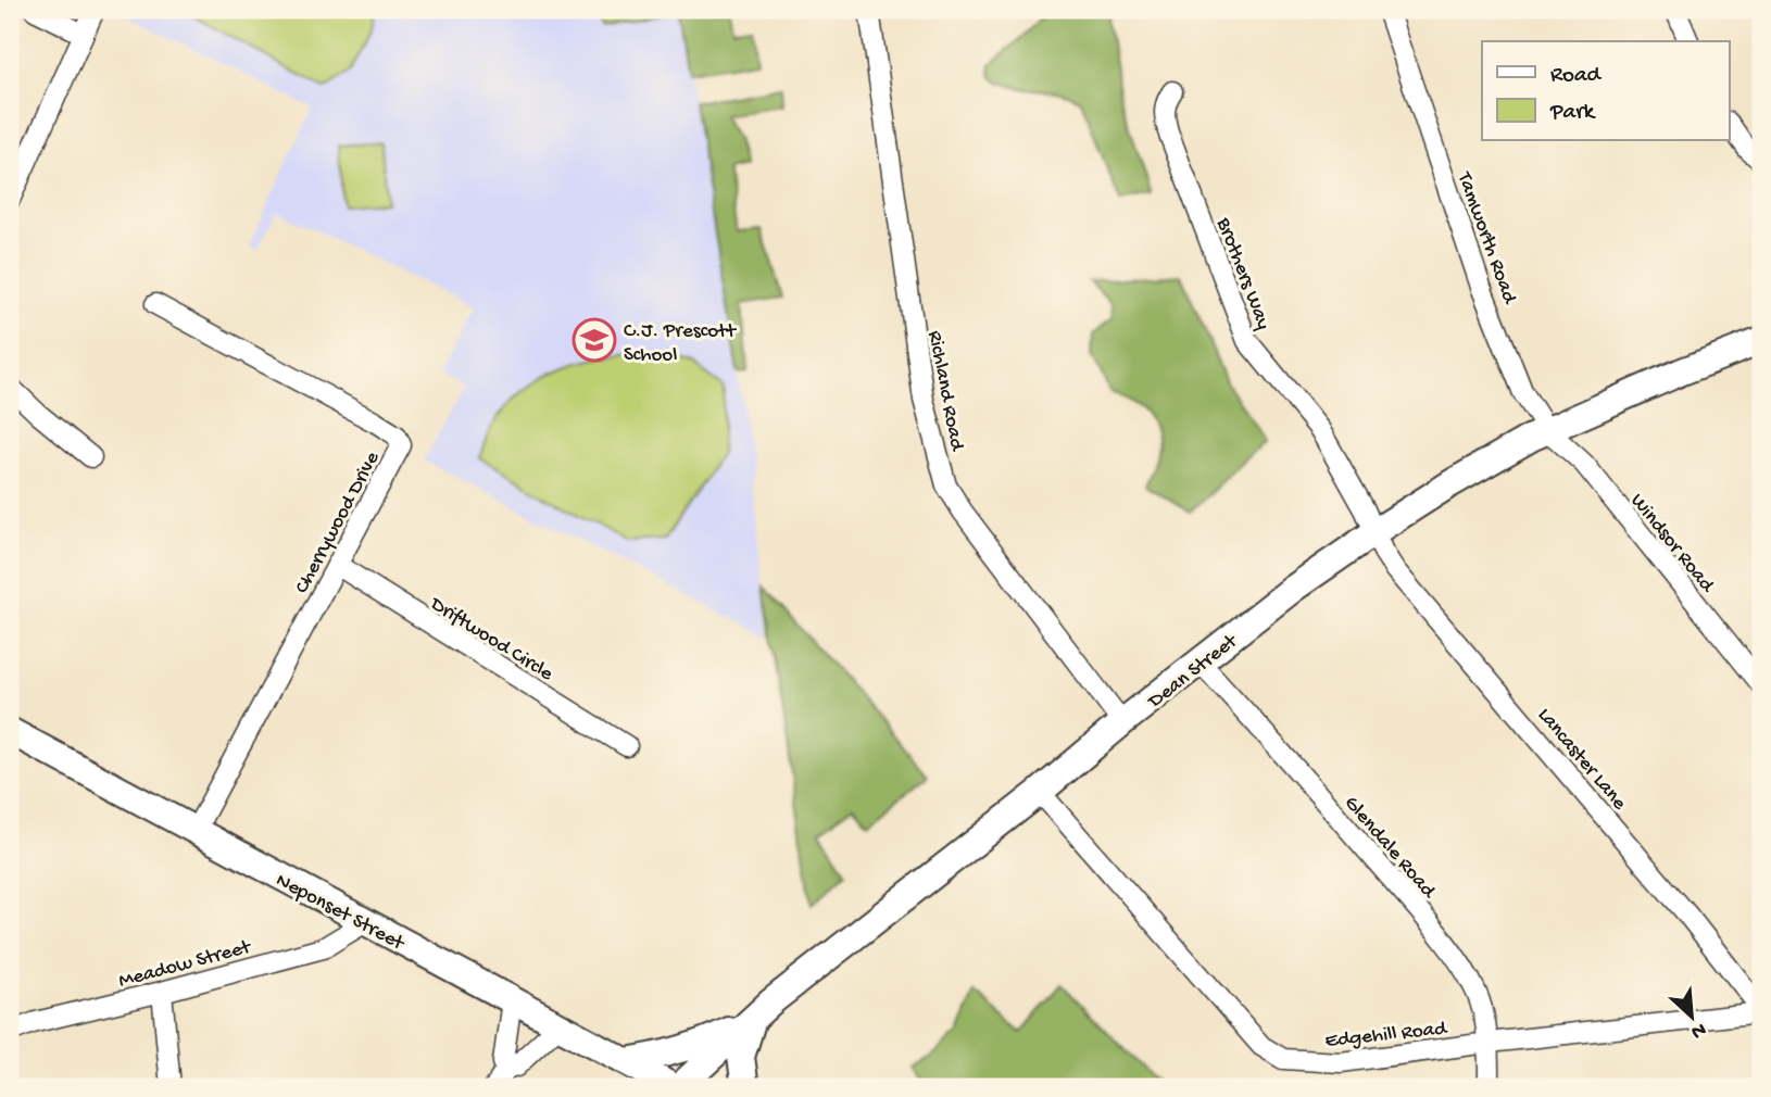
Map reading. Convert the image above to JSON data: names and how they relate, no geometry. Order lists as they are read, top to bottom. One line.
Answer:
{"streets":{"main road":["Dean Street","Neponset Street"],"street":["Tamworth Road","Brothers Way","Richland Road","Cherrywood Drive","Windsor Road","Driftwood Circle","Lancaster Lane","Glendale Road","Meadow Street","Edgehill Road"]},"crossings":[["Tamworth Road","Windsor Road"],["Tamworth Road","Dean Street"],["Brothers Way","Dean Street"],["Brothers Way","Lancaster Lane"],["Richland Road","Dean Street"],["Cherrywood Drive","Driftwood Circle"],["Cherrywood Drive","Neponset Street"],["Windsor Road","Dean Street"],["Dean Street","Lancaster Lane"],["Dean Street","Glendale Road"],["Dean Street","Neponset Street"],["Dean Street","Edgehill Road"],["Lancaster Lane","Edgehill Road"],["Glendale Road","Edgehill Road"],["Neponset Street","Meadow Street"]],"places":{"school or university":["C.J. Prescott School"]},"legend":["Road","Park"],"north":"bottom right"}
